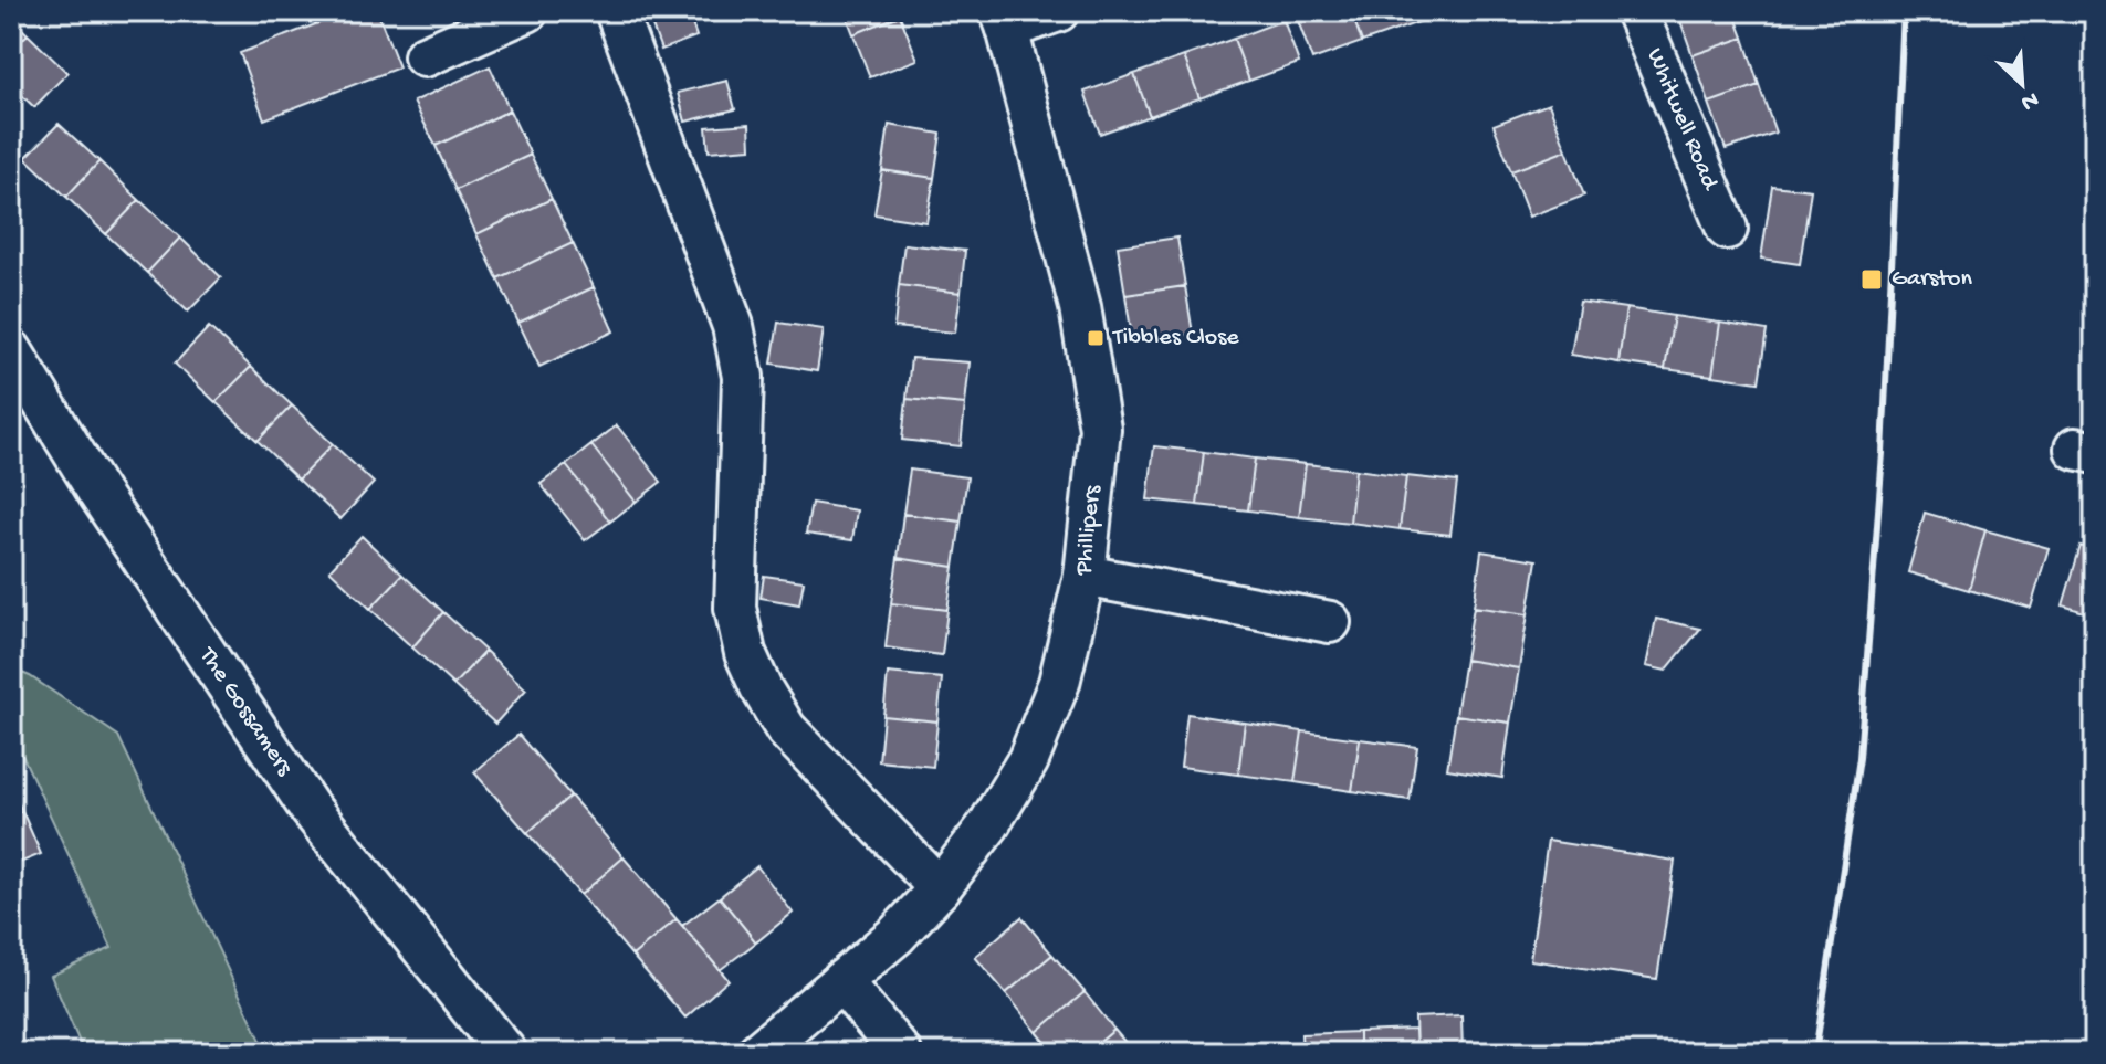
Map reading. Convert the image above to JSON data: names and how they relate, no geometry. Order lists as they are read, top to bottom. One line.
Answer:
{"streets":{"street":["Whitwell Road","Phillipers","The Gossamers"]},"places":{"transit":["Garston","Tibbles Close"]},"north":"bottom right"}
